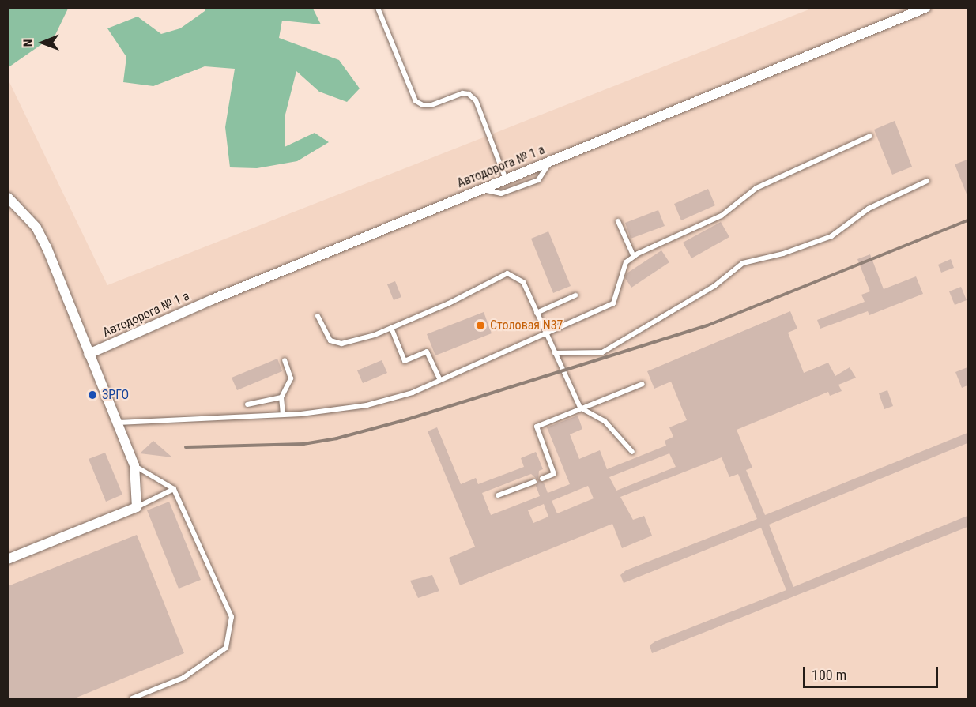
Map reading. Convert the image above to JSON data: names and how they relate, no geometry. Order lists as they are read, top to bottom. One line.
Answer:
{"streets":{"street":["Автодорога № 1 а"]},"places":["Столовая N37","ЗРГО"],"scale_bar":"100 m","north":"left"}
